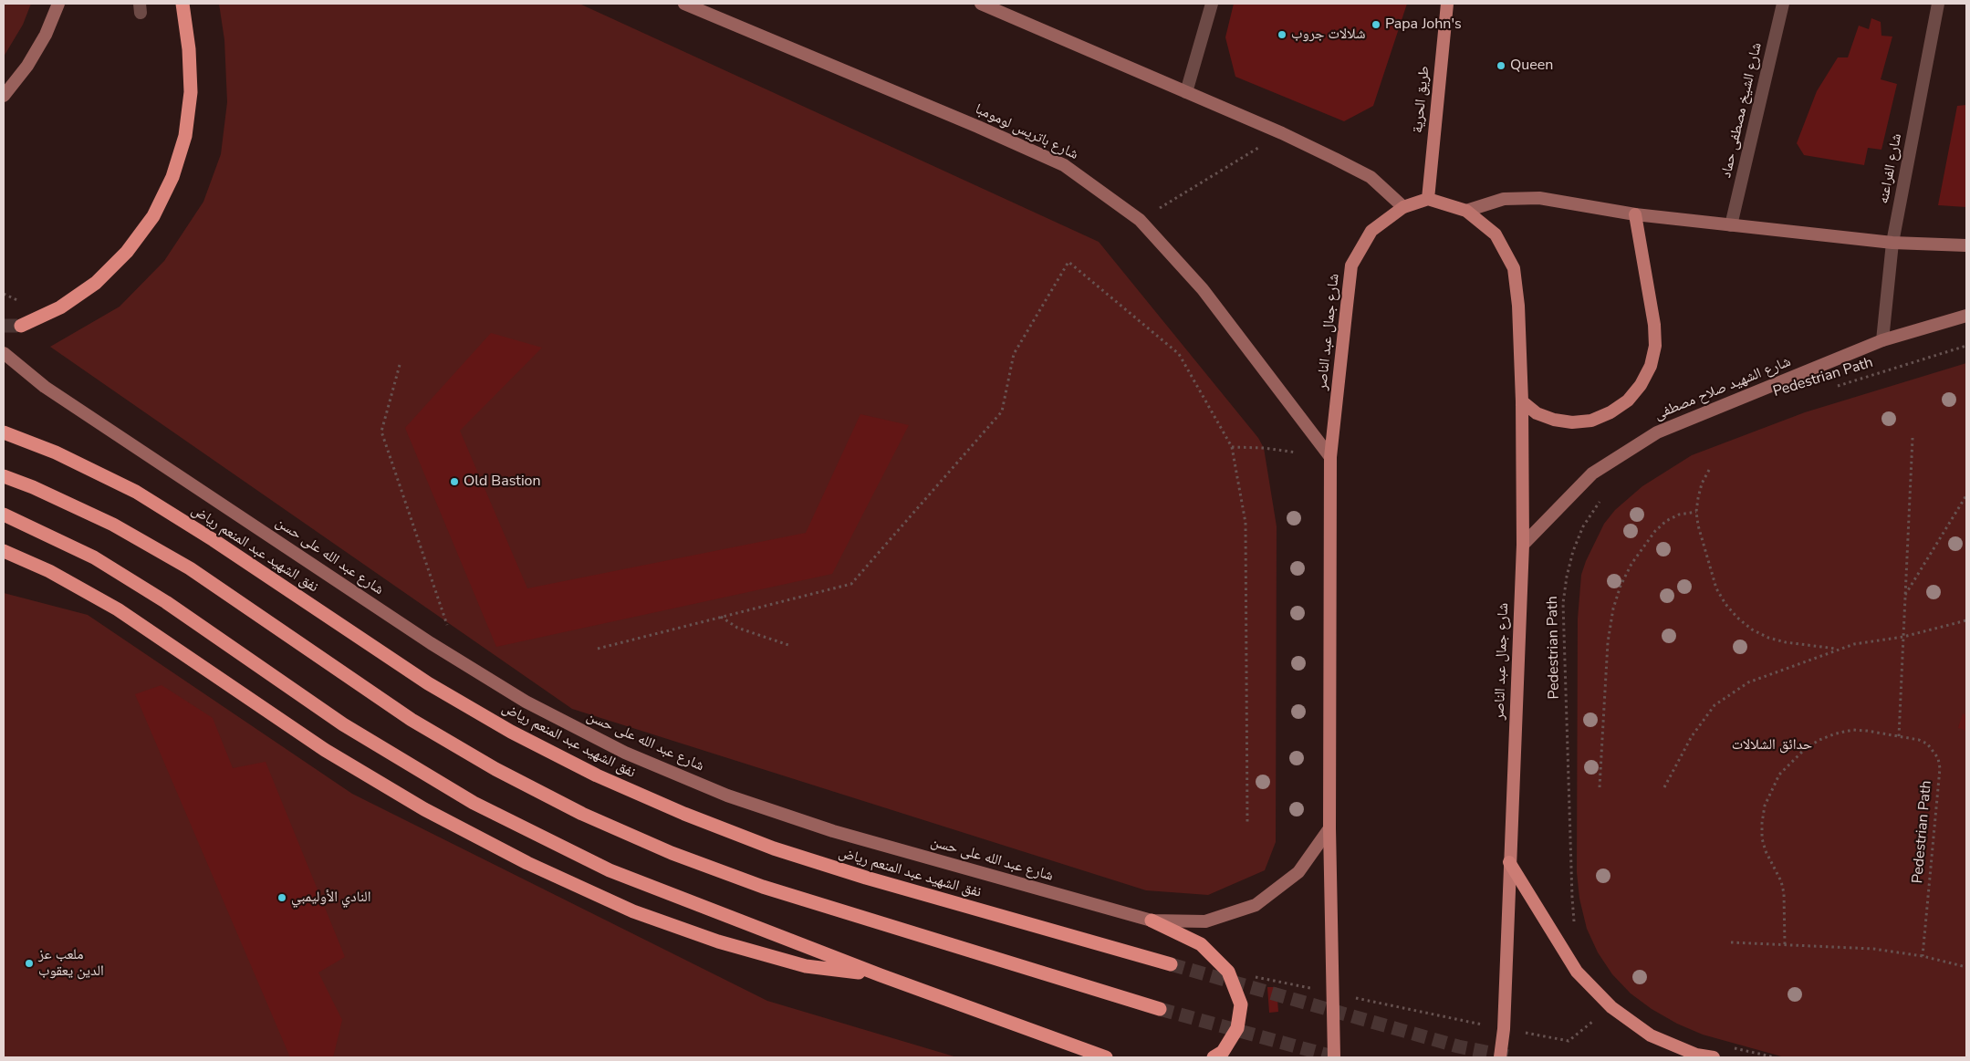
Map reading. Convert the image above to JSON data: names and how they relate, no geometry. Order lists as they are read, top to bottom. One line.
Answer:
{"streets":{"highway":["نفق الشهيد عبد المنعم رياض"],"main road":["طريق الحرية","شارع باتريس لومومبا","شارع جمال عبد الناصر","شارع الشهيد صلاح مصطفى","شارع عبد الله على حسن"],"street":["شارع الشيخ مصطفى حماد","شارع الفراعنه"],"path":["Pedestrian Path"]},"crossings":[["طريق الحرية","شارع جمال عبد الناصر"],["شارع باتريس لومومبا","شارع جمال عبد الناصر"],["شارع الفراعنه","شارع الشهيد صلاح مصطفى"],["شارع جمال عبد الناصر","شارع الشهيد صلاح مصطفى"],["شارع جمال عبد الناصر","شارع عبد الله على حسن"]],"parks":["حدائق الشلالات"],"places":["Papa John's","شلالات جروب","Queen","Old Bastion","النادي الأوليمبي","ملعب عز الدين يعقوب"]}
